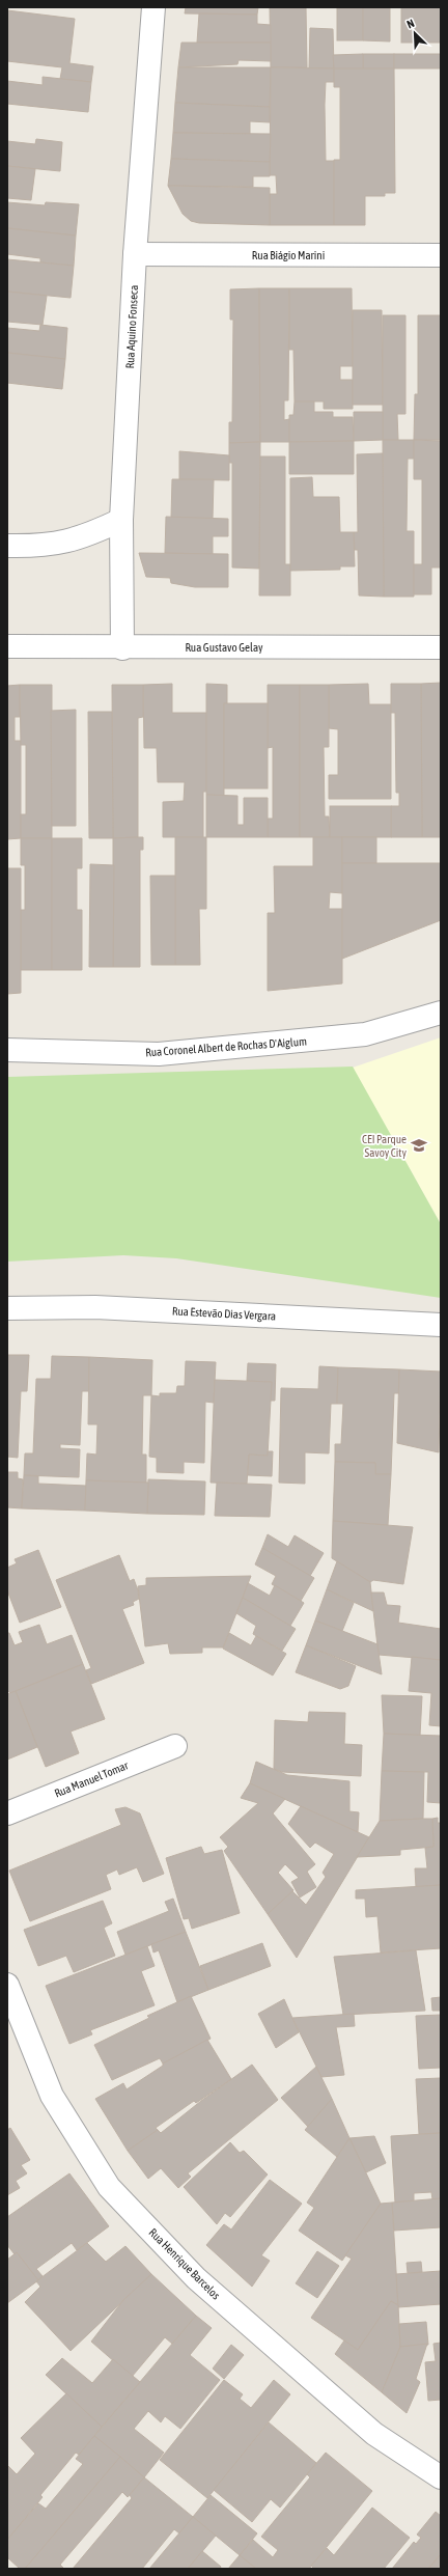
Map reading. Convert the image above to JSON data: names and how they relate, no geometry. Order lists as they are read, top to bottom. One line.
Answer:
{"streets":{"street":["Rua Biágio Marini","Rua Aquino Fonseca","Rua Gustavo Gelay","Rua Coronel Albert de Rochas D'Aiglum","Rua Estevão Dias Vergara","Rua Manuel Tomar","Rua Henrique Barcelos"]},"crossings":[["Rua Biágio Marini","Rua Aquino Fonseca"],["Rua Aquino Fonseca","Rua Gustavo Gelay"]],"places":{"school or university":["CEI Parque Savoy City"]},"north":"top left"}
